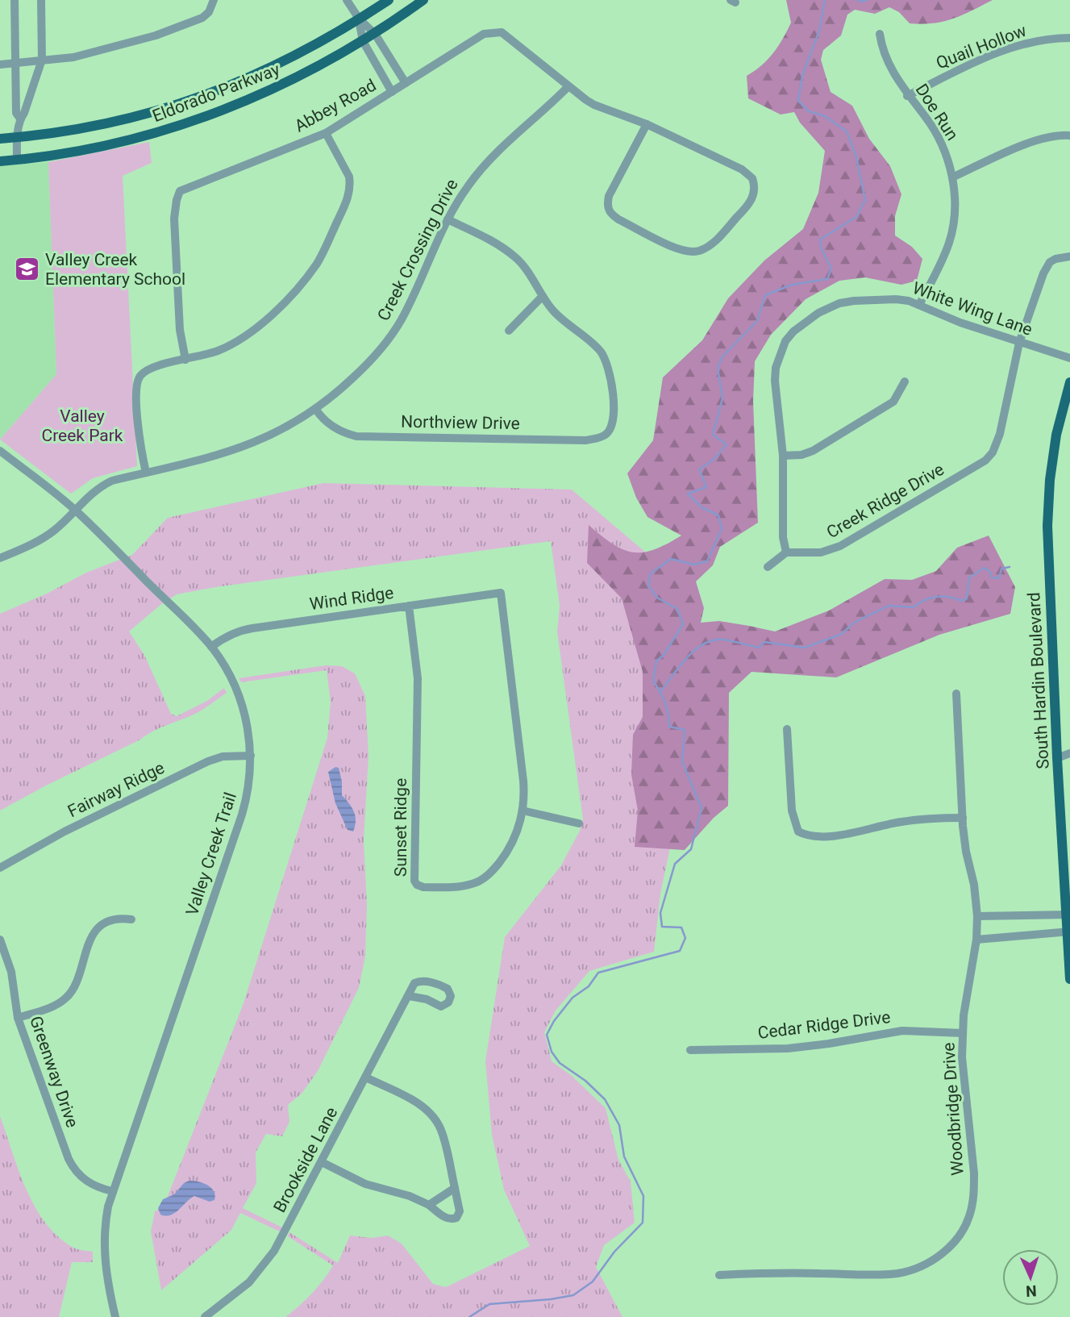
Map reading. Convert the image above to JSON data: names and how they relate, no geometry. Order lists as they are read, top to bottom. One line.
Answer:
{"streets":{"main road":["Eldorado Parkway","South Hardin Boulevard"],"street":["Quail Hollow","Abbey Road","Doe Run","Creek Crossing Drive","White Wing Lane","Northview Drive","Creek Ridge Drive","Wind Ridge","Fairway Ridge","Sunset Ridge","Valley Creek Trail","Cedar Ridge Drive","Greenway Drive","Woodbridge Drive","Brookside Lane"]},"crossings":[["Quail Hollow","Doe Run"],["Abbey Road","Creek Crossing Drive"],["Doe Run","White Wing Lane"],["Creek Crossing Drive","Northview Drive"],["Creek Crossing Drive","Valley Creek Trail"],["White Wing Lane","Creek Ridge Drive"],["Wind Ridge","Sunset Ridge"],["Wind Ridge","Valley Creek Trail"],["Fairway Ridge","Valley Creek Trail"],["Valley Creek Trail","Greenway Drive"],["Cedar Ridge Drive","Woodbridge Drive"]],"parks":["Valley Creek Park"],"places":{"school or university":["Valley Creek Elementary School"]},"north":"bottom"}
